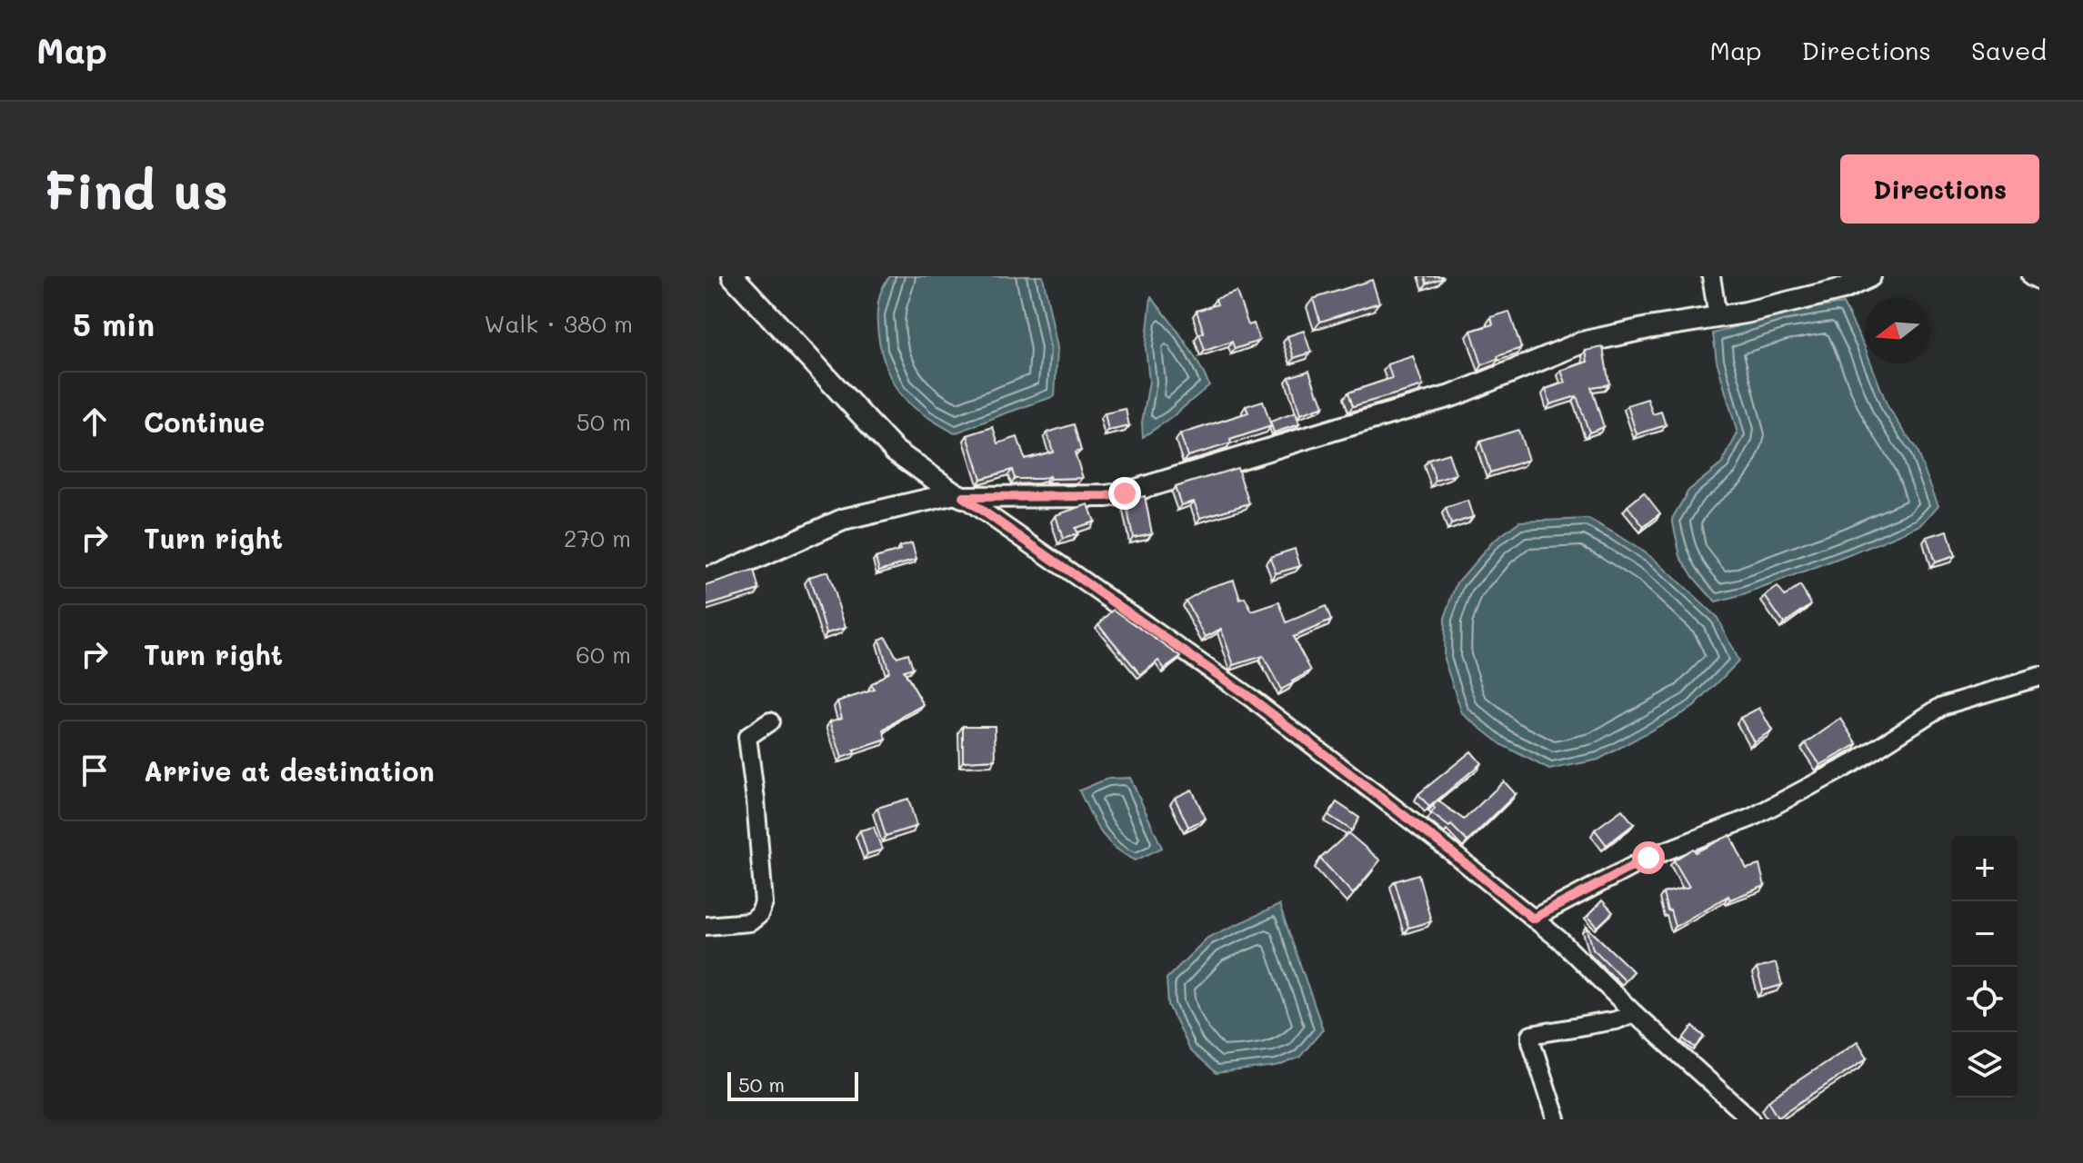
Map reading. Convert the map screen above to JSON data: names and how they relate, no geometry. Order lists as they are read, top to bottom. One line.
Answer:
{"scale_bar":"50 m","north":"left","page":{"header":"Map","nav":["Map","Directions","Saved"],"buttons":"Directions","title":"Find us","heading":["5 min","Walk · 380 m"],"list":[["Continue","50 m"],["Turn right","270 m"],["Turn right","60 m"],"Arrive at destination"],"map_buttons":["+","−"],"scale":"50 m"}}
